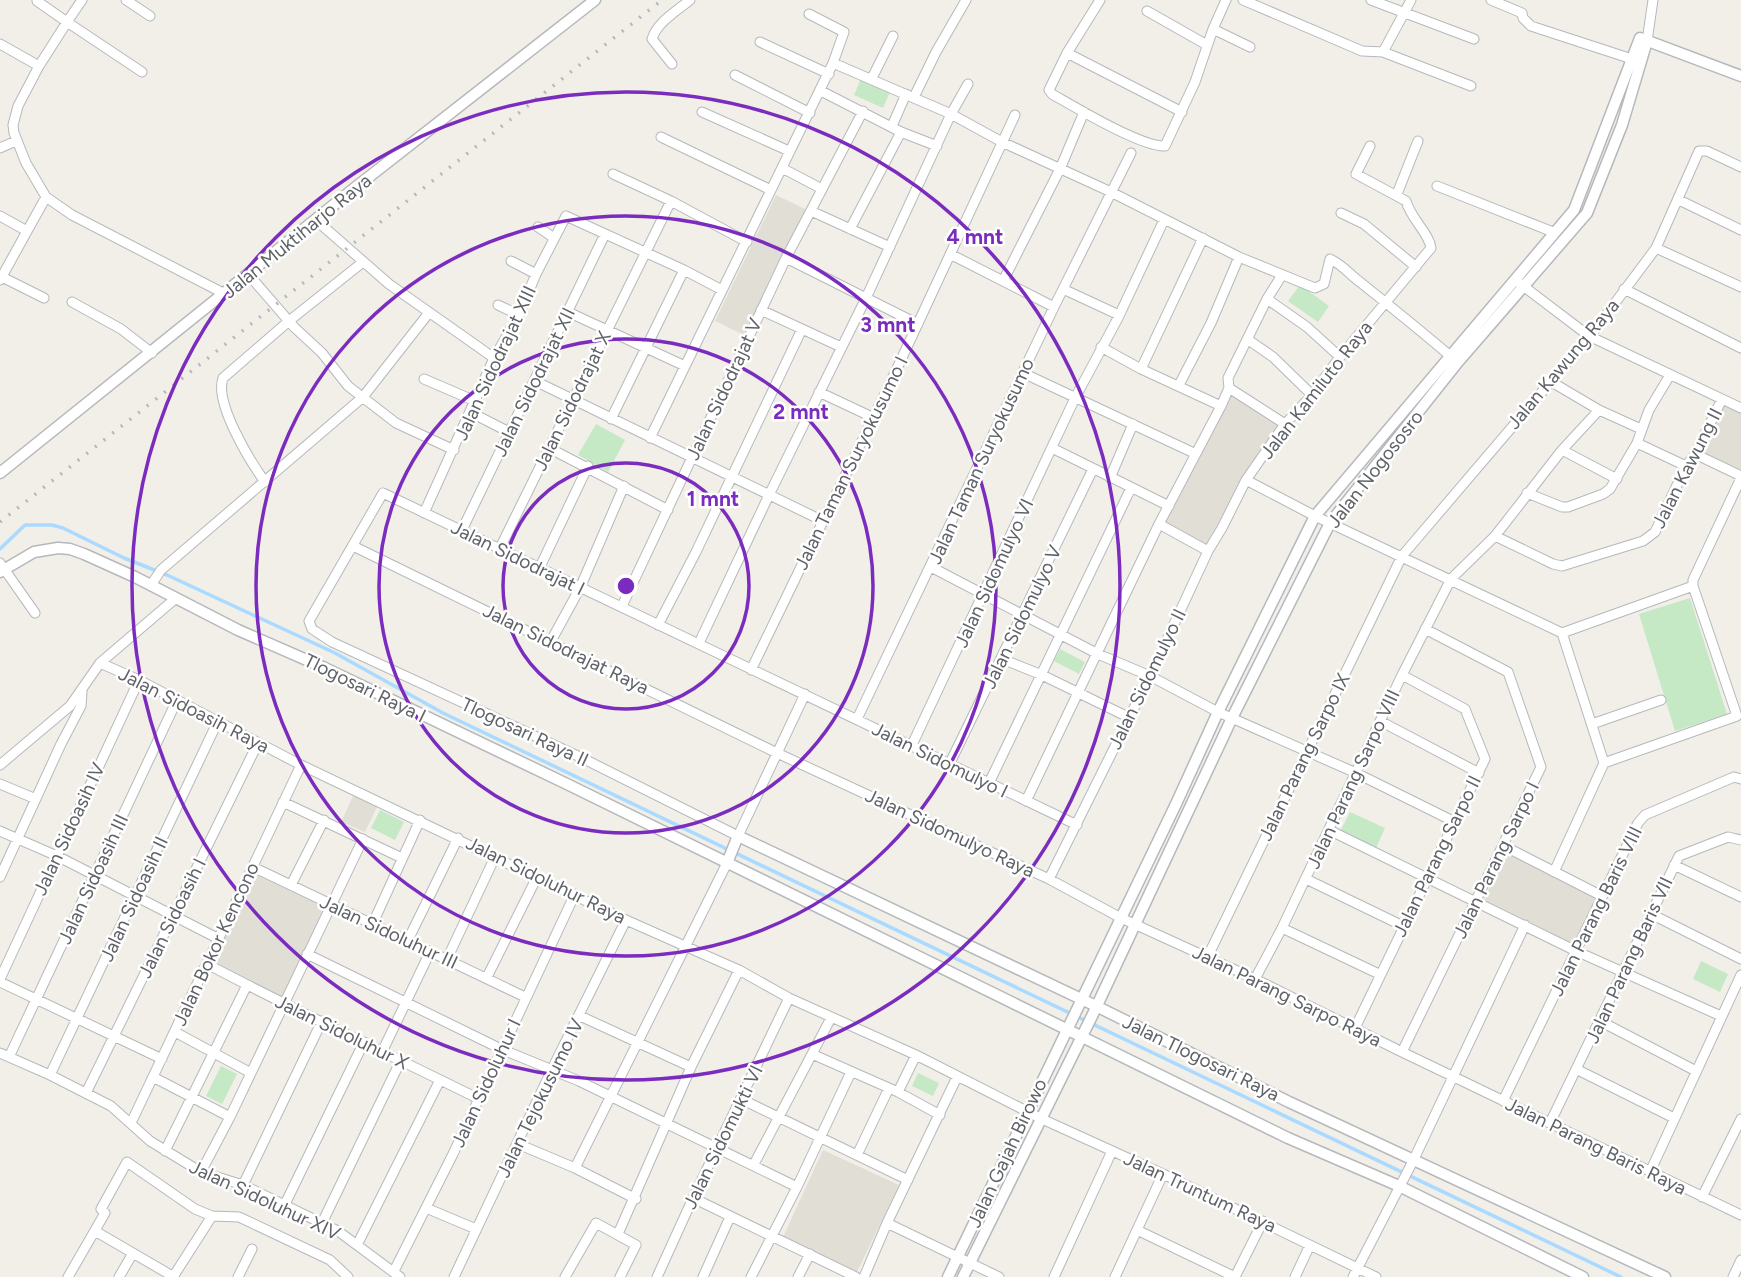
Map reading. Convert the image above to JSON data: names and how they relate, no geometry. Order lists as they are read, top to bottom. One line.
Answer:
{"streets":{"street":["Jalan Muktiharjo Raya","Jalan Sidodrajat XIII","Jalan Kawung Raya","Jalan Sidodrajat XII","Jalan Sidodrajat V","Jalan Kamiluto Raya","Jalan Sidodrajat X","Jalan Taman Suryokusumo","Jalan Taman Suryokusumo I","Jalan Kawung II","Jalan Nogososro","Jalan Sidodrajat I","Jalan Sidomulyo VI","Jalan Sidomulyo V","Jalan Sidodrajat Raya","Jalan Sidomulyo II","Tlogosari Raya I","Jalan Sidoasih Raya","Tlogosari Raya II","Jalan Parang Sarpo IX","Jalan Sidomulyo I","Jalan Parang Sarpo VIII","Jalan Sidoasih IV","Jalan Sidomulyo Raya","Jalan Parang Sarpo II","Jalan Parang Sarpo I","Jalan Sidoasih III","Jalan Sidoluhur Raya","Jalan Sidoasih II","Jalan Parang Baris VIII","Jalan Sidoasih I","Jalan Sidoluhur III","Jalan Bokor Kencono","Jalan Parang Baris VII","Jalan Parang Sarpo Raya","Jalan Sidoluhur X","Jalan Tlogosari Raya","Jalan Sidoluhur I","Jalan Tejokusumo IV","Jalan Sidomukti VI","Jalan Parang Baris Raya","Jalan Gajah Birowo","Jalan Truntum Raya","Jalan Sidoluhur XIV"]},"crossings":[["Jalan Sidodrajat XIII","Jalan Sidodrajat XII"],["Jalan Sidodrajat XIII","Jalan Sidodrajat I"],["Jalan Kawung Raya","Jalan Kamiluto Raya"],["Jalan Kawung Raya","Jalan Parang Sarpo IX"],["Jalan Sidodrajat XII","Jalan Sidodrajat I"],["Jalan Sidodrajat V","Jalan Sidodrajat I"],["Jalan Kamiluto Raya","Jalan Nogososro"],["Jalan Kamiluto Raya","Jalan Sidomulyo II"],["Jalan Kamiluto Raya","Jalan Parang Sarpo IX"],["Jalan Kamiluto Raya","Jalan Parang Sarpo VIII"],["Jalan Sidodrajat X","Jalan Sidodrajat I"],["Jalan Taman Suryokusumo","Jalan Sidomulyo I"],["Jalan Taman Suryokusumo I","Jalan Sidodrajat I"],["Jalan Kawung II","Jalan Parang Sarpo VIII"],["Jalan Nogososro","Jalan Sidomulyo Raya"],["Jalan Nogososro","Jalan Parang Sarpo Raya"],["Jalan Nogososro","Jalan Tlogosari Raya"],["Jalan Nogososro","Jalan Gajah Birowo"],["Jalan Sidodrajat I","Jalan Sidodrajat Raya"],["Jalan Sidodrajat I","Tlogosari Raya II"],["Jalan Sidodrajat I","Jalan Sidomulyo I"],["Jalan Sidomulyo VI","Jalan Sidomulyo I"],["Jalan Sidomulyo V","Jalan Sidomulyo I"],["Jalan Sidodrajat Raya","Tlogosari Raya II"],["Jalan Sidodrajat Raya","Jalan Sidomulyo Raya"],["Jalan Sidomulyo II","Jalan Sidomulyo I"],["Jalan Sidomulyo II","Jalan Sidomulyo Raya"],["Tlogosari Raya I","Jalan Sidoasih Raya"],["Tlogosari Raya I","Jalan Tlogosari Raya"],["Jalan Sidoasih Raya","Jalan Sidoasih IV"],["Jalan Sidoasih Raya","Jalan Sidoasih III"],["Jalan Sidoasih Raya","Jalan Sidoluhur Raya"],["Jalan Sidoasih Raya","Jalan Sidoasih II"],["Jalan Sidoasih Raya","Jalan Sidoasih I"],["Jalan Sidoasih Raya","Jalan Bokor Kencono"],["Tlogosari Raya II","Jalan Tlogosari Raya"],["Jalan Parang Sarpo IX","Jalan Parang Sarpo Raya"],["Jalan Parang Sarpo VIII","Jalan Parang Sarpo II"],["Jalan Parang Sarpo VIII","Jalan Parang Sarpo I"],["Jalan Parang Sarpo VIII","Jalan Parang Sarpo Raya"],["Jalan Sidomulyo Raya","Jalan Parang Sarpo Raya"],["Jalan Parang Sarpo II","Jalan Parang Sarpo Raya"],["Jalan Parang Sarpo I","Jalan Parang Sarpo Raya"],["Jalan Sidoasih III","Jalan Sidoluhur XIV"],["Jalan Sidoluhur Raya","Jalan Bokor Kencono"],["Jalan Sidoluhur Raya","Jalan Sidoluhur I"],["Jalan Sidoluhur Raya","Jalan Tejokusumo IV"],["Jalan Sidoluhur Raya","Jalan Sidomukti VI"],["Jalan Sidoluhur Raya","Jalan Truntum Raya"],["Jalan Sidoasih II","Jalan Sidoluhur XIV"],["Jalan Parang Baris VIII","Jalan Parang Baris Raya"],["Jalan Sidoasih I","Jalan Sidoluhur XIV"],["Jalan Sidoluhur III","Jalan Bokor Kencono"],["Jalan Sidoluhur III","Jalan Sidoluhur I"],["Jalan Bokor Kencono","Jalan Sidoluhur X"],["Jalan Bokor Kencono","Jalan Sidoluhur XIV"],["Jalan Parang Baris VII","Jalan Parang Baris Raya"],["Jalan Parang Sarpo Raya","Jalan Parang Baris Raya"],["Jalan Sidoluhur X","Jalan Sidoluhur I"],["Jalan Tlogosari Raya","Jalan Gajah Birowo"],["Jalan Sidoluhur I","Jalan Sidoluhur XIV"],["Jalan Gajah Birowo","Jalan Truntum Raya"]],"rings":["4 mnt","3 mnt","2 mnt","1 mnt"]}
